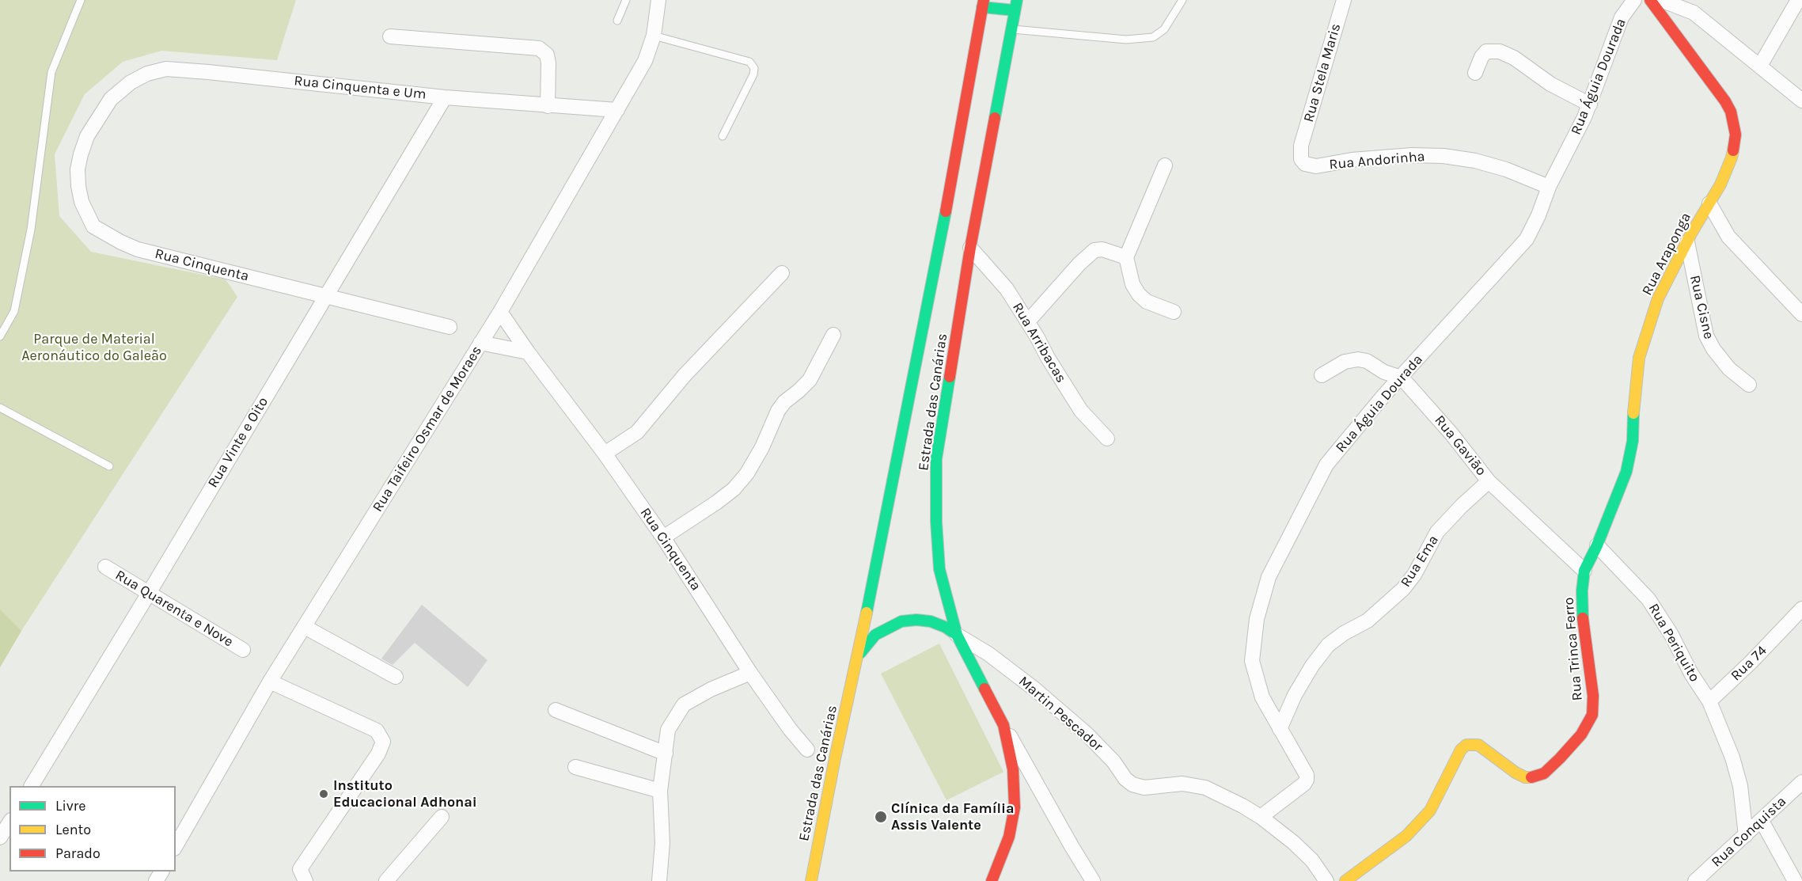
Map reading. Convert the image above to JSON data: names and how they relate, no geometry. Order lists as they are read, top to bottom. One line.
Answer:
{"streets":{"main road":["Rua Araponga","Estrada das Canárias","Rua Trinca Ferro"],"street":["Rua Stela Maris","Rua Águia Dourada","Rua Cinquenta e Um","Rua Andorinha","Rua Cinquenta","Rua Cisne","Rua Arribacas","Rua Taifeiro Osmar de Moraes","Rua Vinte e Oito","Rua Gavião","Rua Ema","Rua Quarenta e Nove","Rua Periquito","Rua 74","Martin Pescador","Rua Conquista"]},"crossings":[["Rua Stela Maris","Rua Andorinha"],["Rua Águia Dourada","Rua Andorinha"],["Rua Águia Dourada","Rua Gavião"],["Rua Águia Dourada","Rua Ema"],["Rua Águia Dourada","Martin Pescador"],["Rua Cinquenta e Um","Rua Cinquenta"],["Rua Cinquenta e Um","Rua Taifeiro Osmar de Moraes"],["Rua Cinquenta e Um","Rua Vinte e Oito"],["Rua Araponga","Rua Cisne"],["Rua Araponga","Rua Periquito"],["Rua Araponga","Rua Trinca Ferro"],["Rua Cinquenta","Rua Taifeiro Osmar de Moraes"],["Rua Cinquenta","Rua Vinte e Oito"],["Rua Arribacas","Estrada das Canárias"],["Estrada das Canárias","Martin Pescador"],["Rua Vinte e Oito","Rua Quarenta e Nove"],["Rua Gavião","Rua Ema"],["Rua Gavião","Rua Trinca Ferro"],["Rua Periquito","Rua Trinca Ferro"],["Rua Periquito","Rua 74"]],"parks":["Parque de Material Aeronáutico do Galeão"],"places":["Instituto Educacional Adhonai","Clínica da Família Assis Valente"],"legend":["Livre","Lento","Parado"]}
